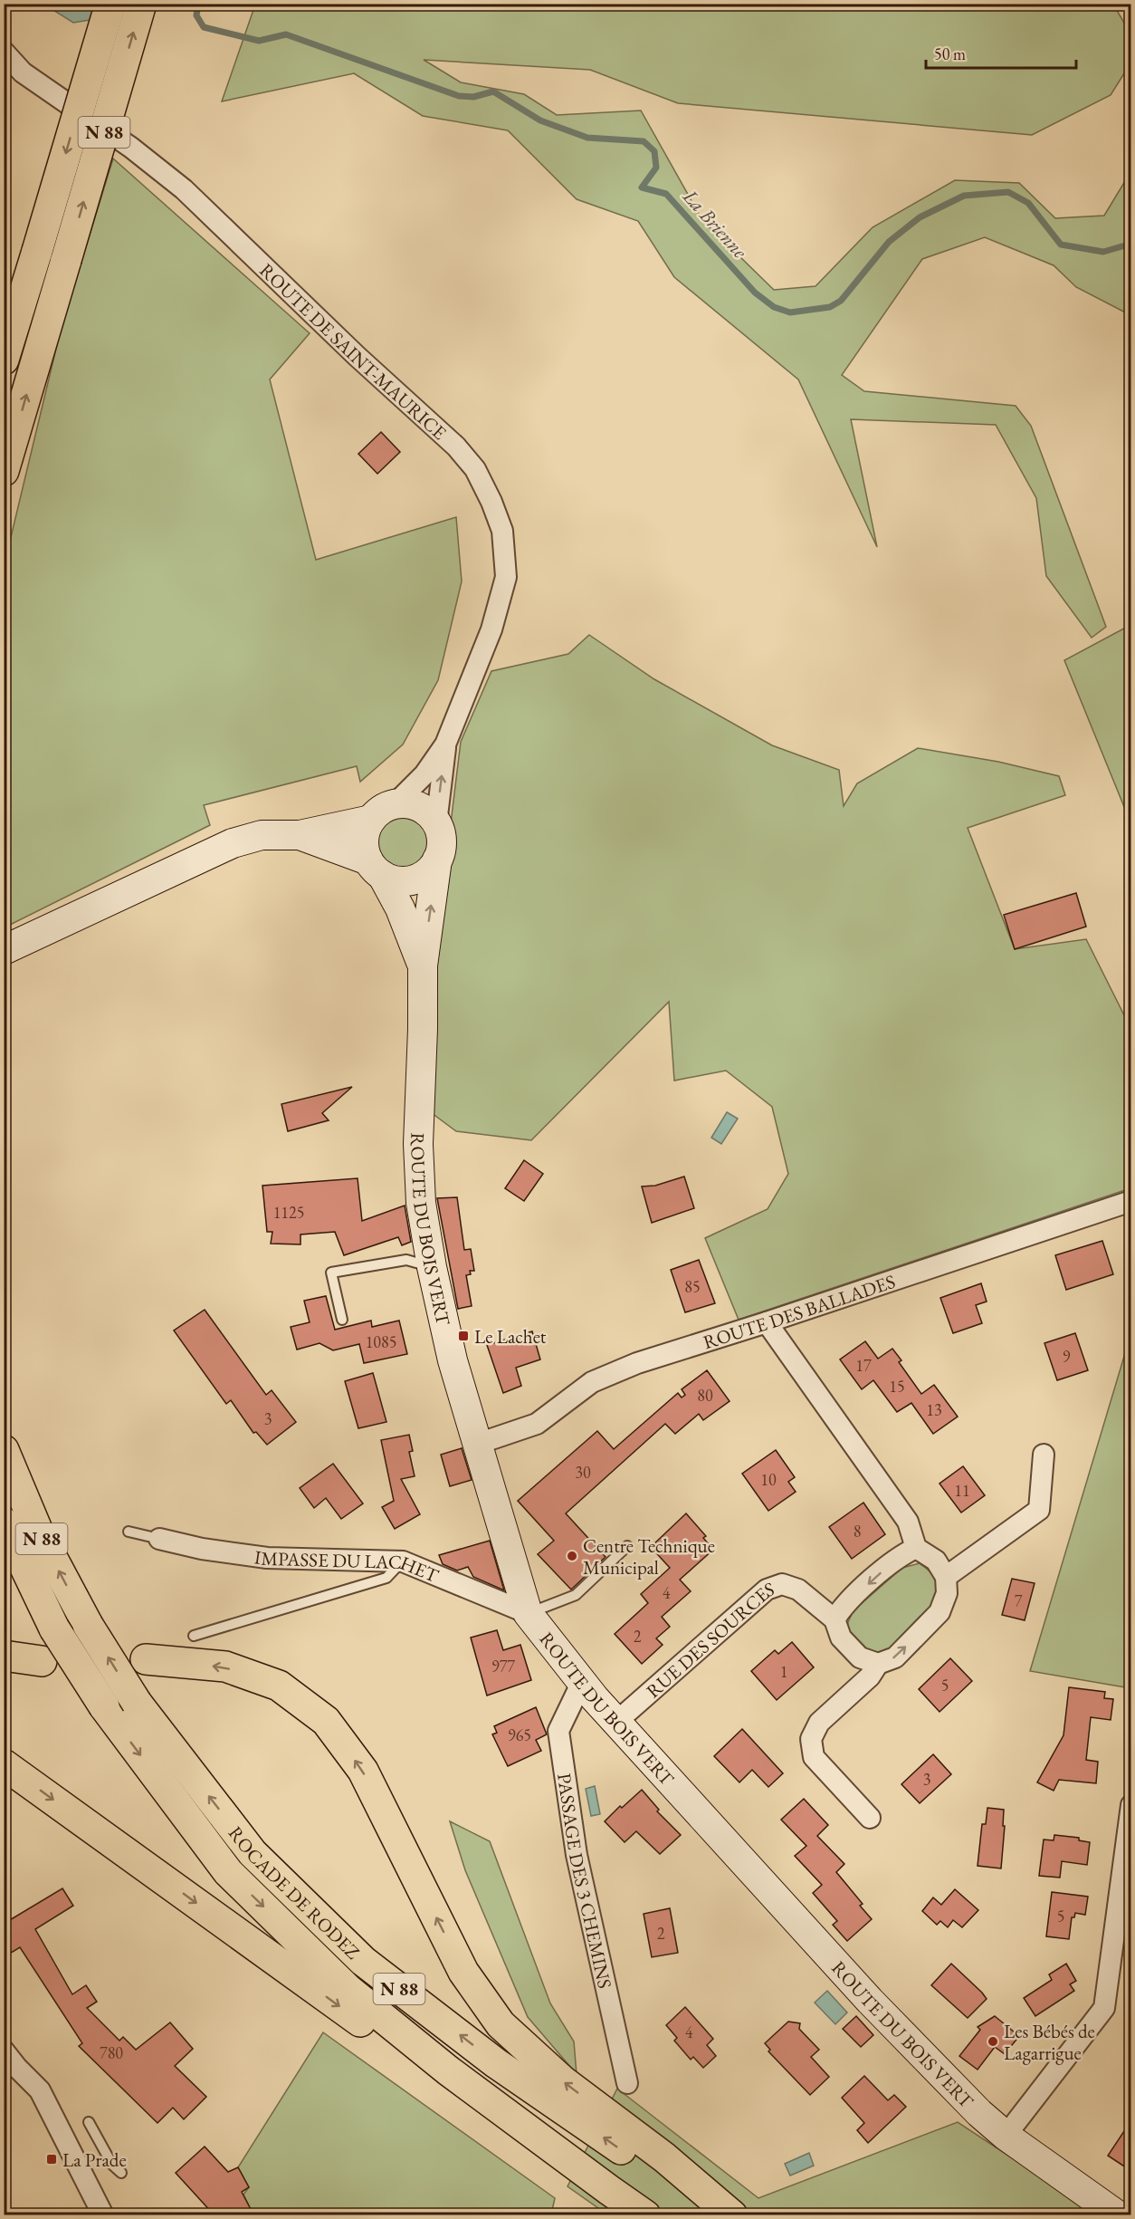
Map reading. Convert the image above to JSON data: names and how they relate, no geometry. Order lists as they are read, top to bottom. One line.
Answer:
{"streets":{"highway":["N 88","ROCADE DE RODEZ"],"street":["ROUTE DE SAINT-MAURICE","ROUTE DU BOIS VERT","ROUTE DES BALLADES","IMPASSE DU LACHET","RUE DES SOURCES","PASSAGE DES 3 CHEMINS"]},"crossings":[["ROUTE DU BOIS VERT","ROUTE DES BALLADES"],["ROUTE DU BOIS VERT","IMPASSE DU LACHET"],["ROUTE DU BOIS VERT","RUE DES SOURCES"],["ROUTE DU BOIS VERT","PASSAGE DES 3 CHEMINS"]],"water":["La Brienne"],"places":{"transit":["Le Lachet","La Prade"],"other":["Centre Technique Municipal","Les Bébés de Lagarrigue"]},"house_numbers":["1125","85","1085","9","17","15","80","13","3","30","10","11","8","4","7","2","977","1","5","965","3","5","2","4","780"],"scale_bar":"50 m"}
